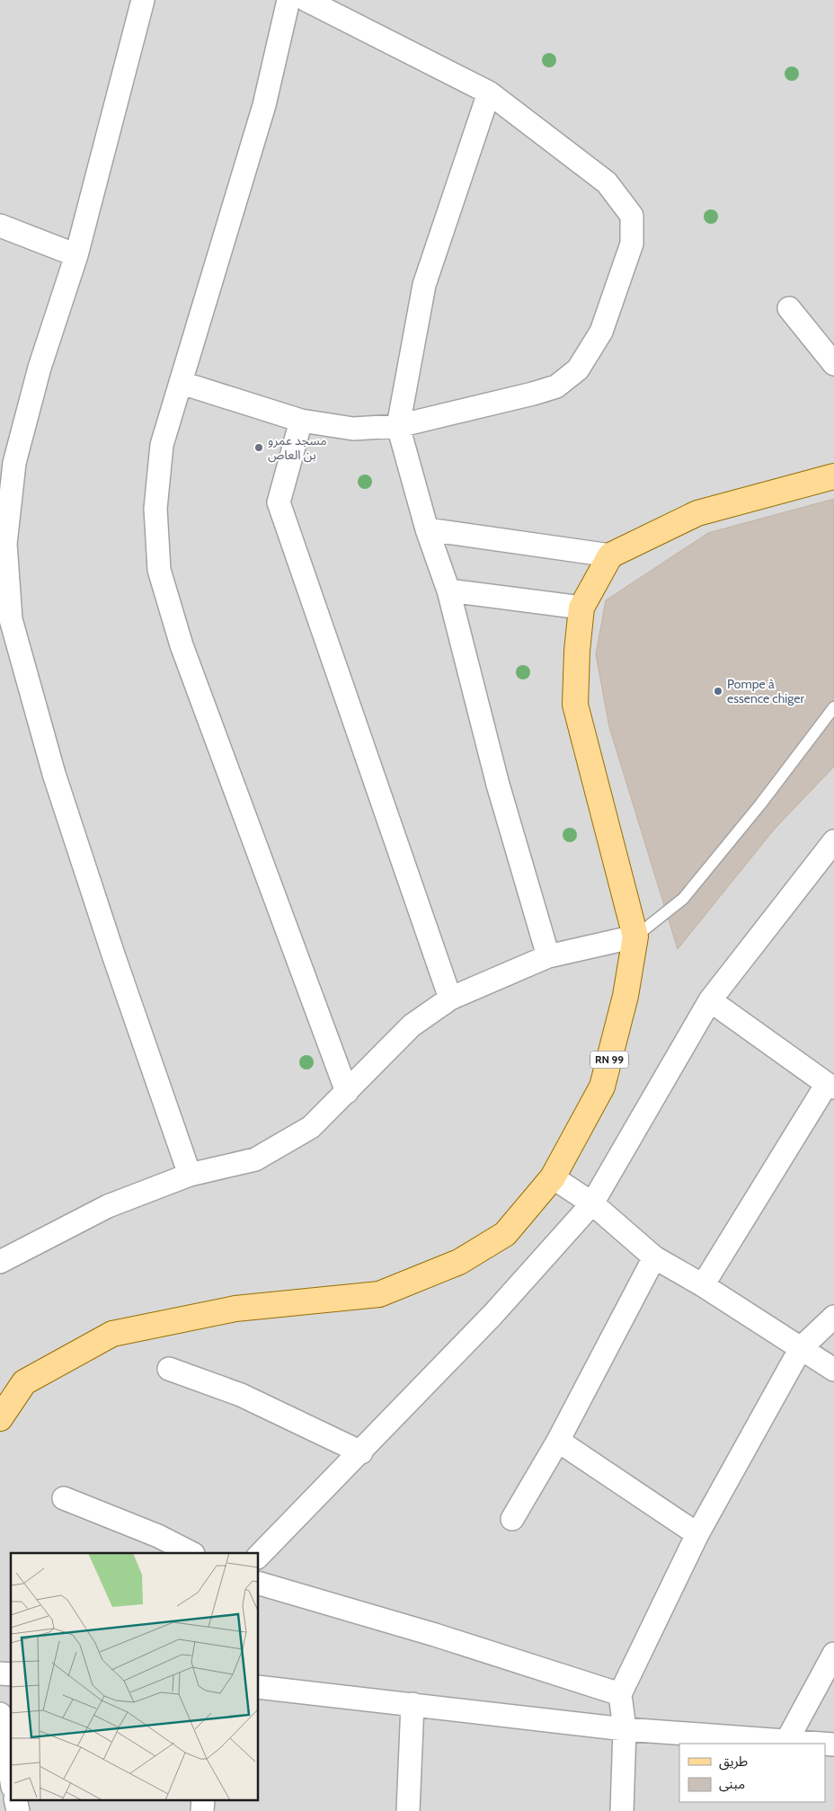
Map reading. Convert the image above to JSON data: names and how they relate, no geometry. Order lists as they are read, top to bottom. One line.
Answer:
{"streets":{"main road":["RN 99"]},"places":["مسجد عمرو بن العاص","Pompe à essence chiger"],"legend":["طريق","مبنى"]}
